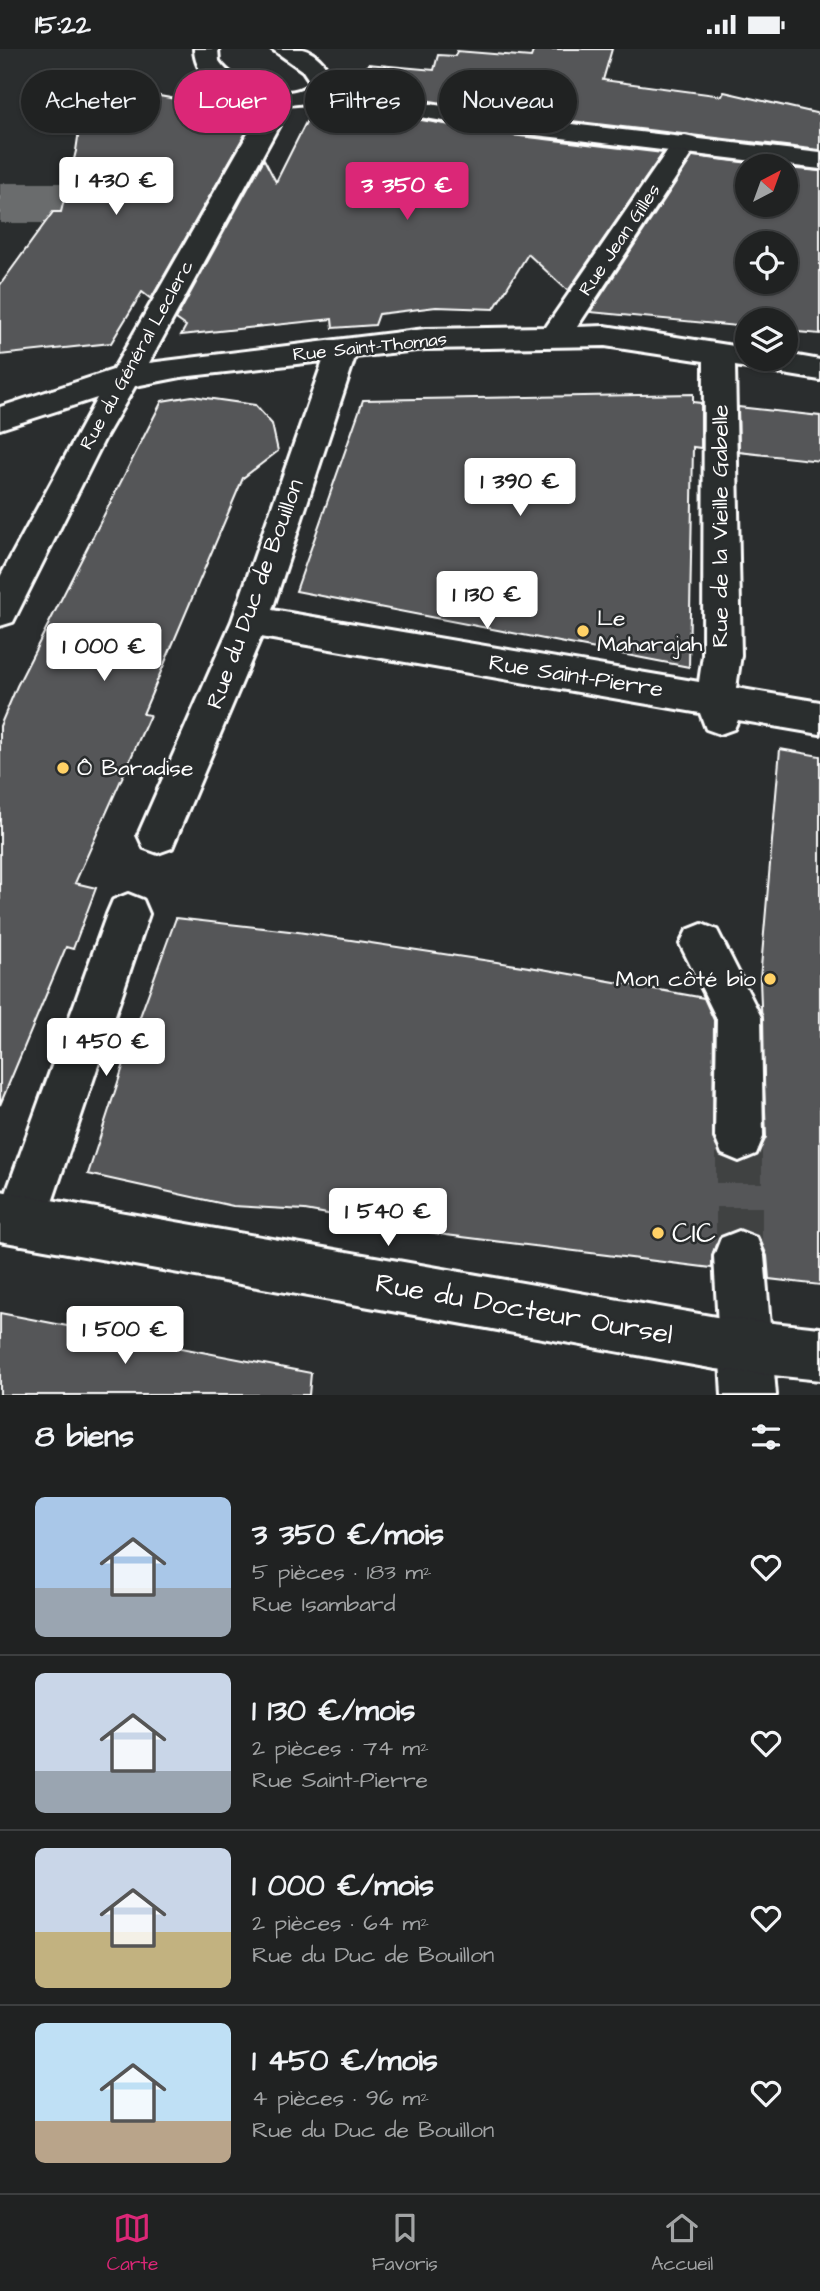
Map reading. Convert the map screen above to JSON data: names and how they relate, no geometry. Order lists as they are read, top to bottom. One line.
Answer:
{"streets":{"street":["Rue Jean Gilles","Rue Saint-Thomas","Rue du Général Leclerc","Rue de la Vieille Gabelle","Rue du Duc de Bouillon","Rue Saint-Pierre","Rue du Docteur Oursel"]},"crossings":[["Rue Jean Gilles","Rue Saint-Thomas"],["Rue Saint-Thomas","Rue du Général Leclerc"],["Rue Saint-Thomas","Rue de la Vieille Gabelle"],["Rue Saint-Thomas","Rue du Duc de Bouillon"],["Rue de la Vieille Gabelle","Rue Saint-Pierre"],["Rue du Duc de Bouillon","Rue Saint-Pierre"]],"places":["Le Maharajah","Ô Baradise","Mon côté bio","CIC"],"north":"top right","page":{"status":"15:22","chip":["Acheter","Louer","Filtres","Nouveau"],"price":["1 430 €","3 350 €","1 390 €","1 130 €","1 000 €","1 450 €","1 540 €","1 500 €"],"heading":"8 biens","list":[{"name":"3 350 €/mois","note":"5 pièces · 183 m² · Rue Isambard"},{"name":"1 130 €/mois","note":"2 pièces · 74 m² · Rue Saint-Pierre"},{"name":"1 000 €/mois","note":"2 pièces · 64 m² · Rue du Duc de Bouillon"},{"name":"1 450 €/mois","note":"4 pièces · 96 m² · Rue du Duc de Bouillon"}],"tabs":["Carte","Favoris","Accueil"]}}
